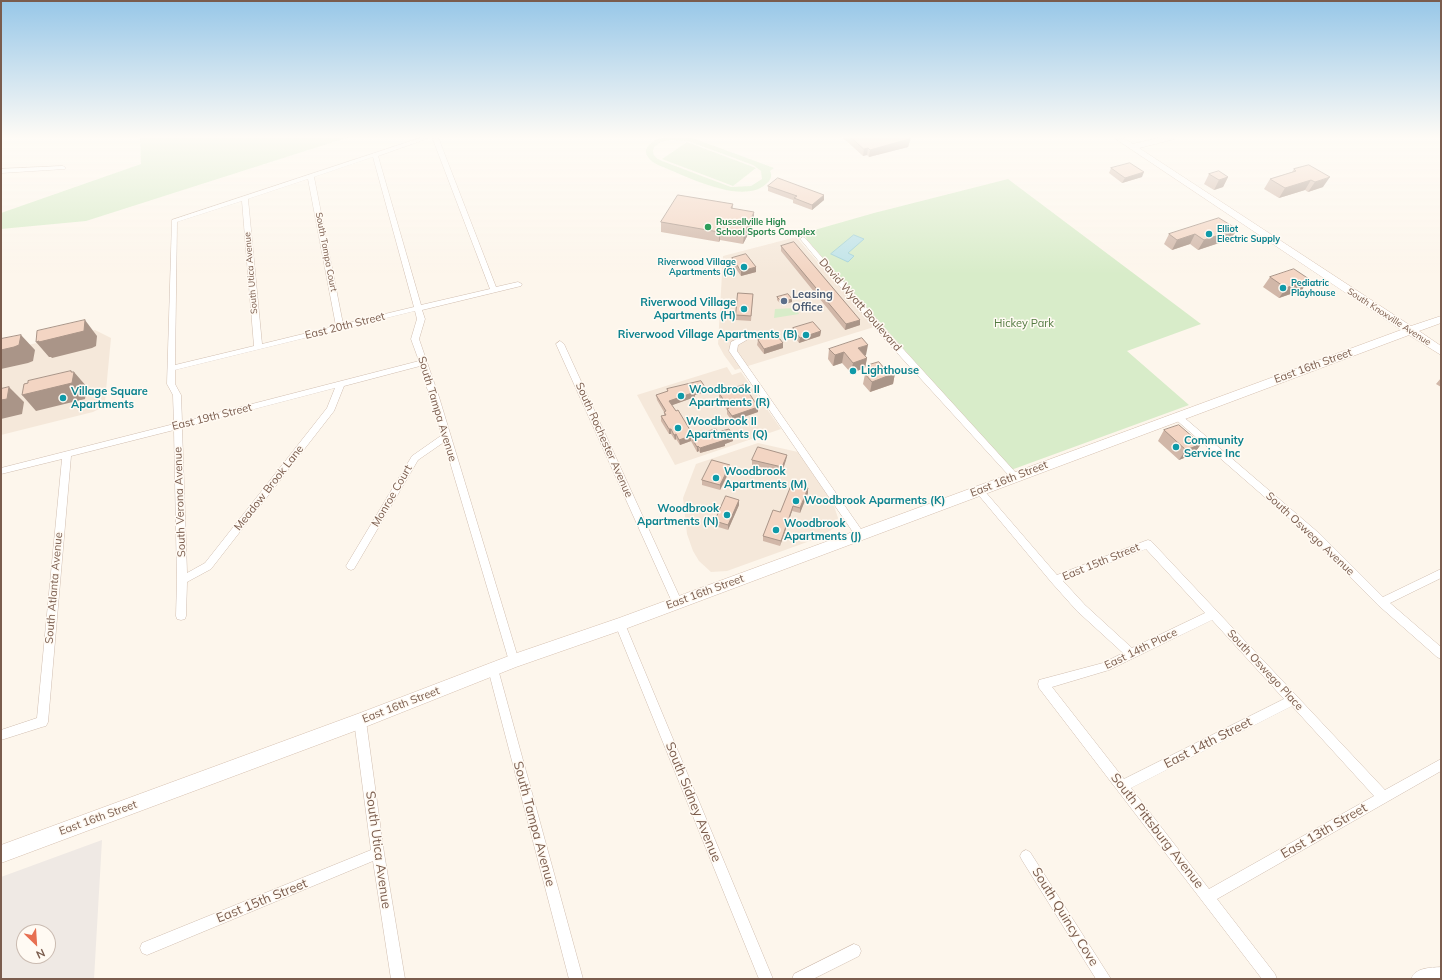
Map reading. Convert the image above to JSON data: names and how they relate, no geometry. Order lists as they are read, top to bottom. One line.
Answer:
{"streets":{"street":["South Tampa Court","South Utica Avenue","David Wyatt Boulevard","South Knoxville Avenue","East 20th Street","East 16th Street","South Tampa Avenue","East 19th Street","South Rochester Avenue","Meadow Brook Lane","Monroe Court","South Verona Avenue","South Oswego Avenue","East 15th Street","South Atlanta Avenue","East 14th Place","South Oswego Place","East 14th Street","South Sidney Avenue","South Pittsburg Avenue","East 13th Street","South Quincy Cove"]},"crossings":[["South Tampa Court","East 20th Street"],["South Utica Avenue","East 20th Street"],["South Utica Avenue","East 16th Street"],["South Utica Avenue","South Verona Avenue"],["South Utica Avenue","East 15th Street"],["David Wyatt Boulevard","East 16th Street"],["South Knoxville Avenue","East 16th Street"],["East 20th Street","South Tampa Avenue"],["East 20th Street","South Verona Avenue"],["East 16th Street","South Tampa Avenue"],["East 16th Street","South Rochester Avenue"],["East 16th Street","South Oswego Avenue"],["East 16th Street","South Sidney Avenue"],["South Tampa Avenue","East 19th Street"],["South Tampa Avenue","Monroe Court"],["East 19th Street","Meadow Brook Lane"],["East 19th Street","South Verona Avenue"],["East 19th Street","South Atlanta Avenue"],["Meadow Brook Lane","South Verona Avenue"],["East 15th Street","South Oswego Place"],["East 14th Place","South Oswego Place"],["East 14th Place","South Pittsburg Avenue"],["South Oswego Place","East 14th Street"],["South Oswego Place","East 13th Street"],["East 14th Street","South Pittsburg Avenue"],["South Pittsburg Avenue","East 13th Street"]],"parks":["Hickey Park"],"places":["Russellville High School Sports Complex","Elliot Electric Supply","Riverwood Village Apartments (G)","Pediatric Playhouse","Leasing Office","Riverwood Village Apartments (H)","Riverwood Village Apartments (B)","Lighthouse","Woodbrook II Apartments (R)","Village Square Apartments","Woodbrook II Apartments (Q)","Community Service Inc","Woodbrook Apartments (M)","Woodbrook Aparments (K)","Woodbrook Apartments (N)","Woodbrook Apartments (J)"],"north":"bottom right"}
